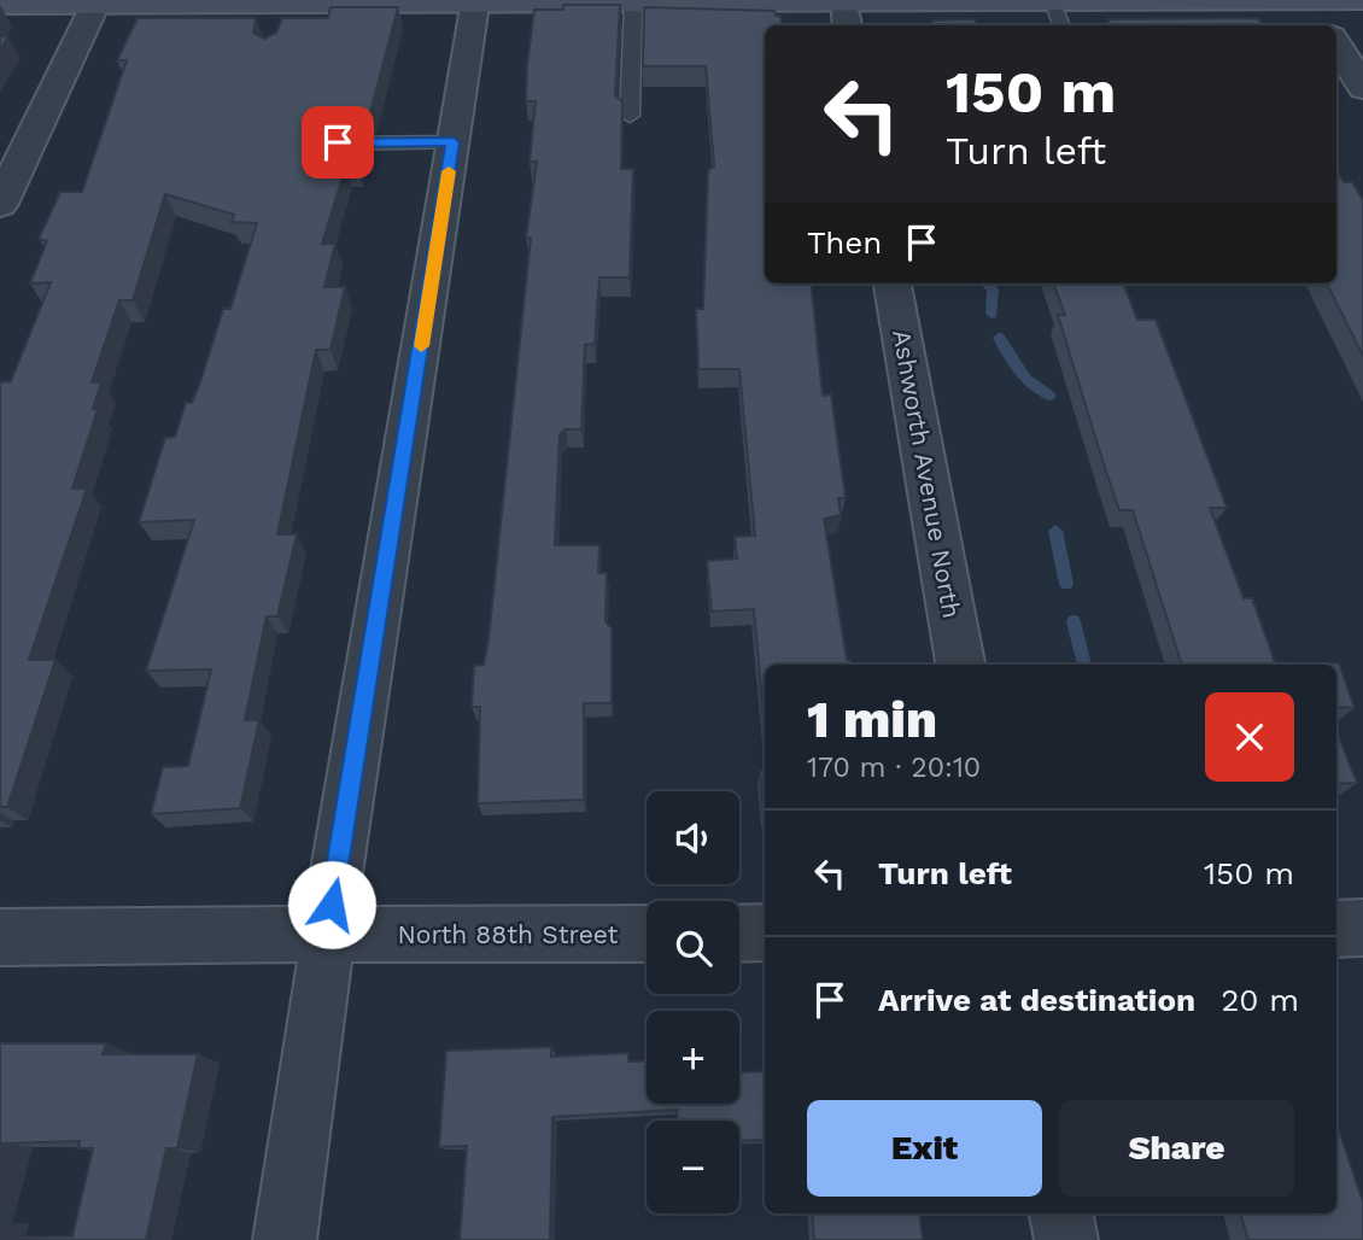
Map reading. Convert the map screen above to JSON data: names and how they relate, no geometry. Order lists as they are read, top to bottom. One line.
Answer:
{"streets":{"street":["Ashworth Avenue North","North 88th Street"]},"page":{"turn":["150 m","Turn left"],"then":"Then","heading":["1 min","170 m · 20:10"],"map_buttons":["+","−"],"list":[{"name":"Turn left","value":"150 m"},{"name":"Arrive at destination","value":"20 m"}],"buttons":["Exit","Share"]}}
